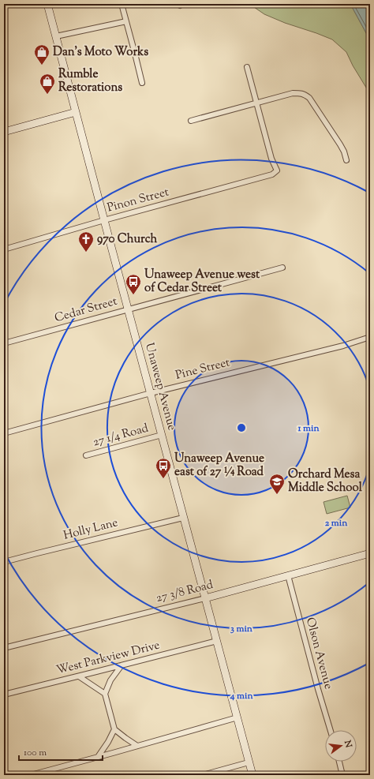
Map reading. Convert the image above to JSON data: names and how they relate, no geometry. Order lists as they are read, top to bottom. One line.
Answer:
{"streets":{"main road":["Unaweep Avenue","27 3/8 Road"],"street":["Pinon Street","Cedar Street","Pine Street","27 1/4 Road","Holly Lane","Olson Avenue","West Parkview Drive"]},"crossings":[["Pinon Street","Unaweep Avenue"],["Cedar Street","Unaweep Avenue"],["Pine Street","Unaweep Avenue"],["Unaweep Avenue","27 1/4 Road"],["Unaweep Avenue","Holly Lane"],["Unaweep Avenue","27 3/8 Road"],["Unaweep Avenue","West Parkview Drive"],["27 3/8 Road","Olson Avenue"]],"places":{"shop":["Dan's Moto Works","Rumble Restorations"],"church":["970 Church"],"bus stop":["Unaweep Avenue west of Cedar Street","Unaweep Avenue east of 27 ¼ Road"],"school or university":["Orchard Mesa Middle School"]},"scale_bar":"100 m","north":"right","rings":["1 min","2 min","3 min","4 min"]}
